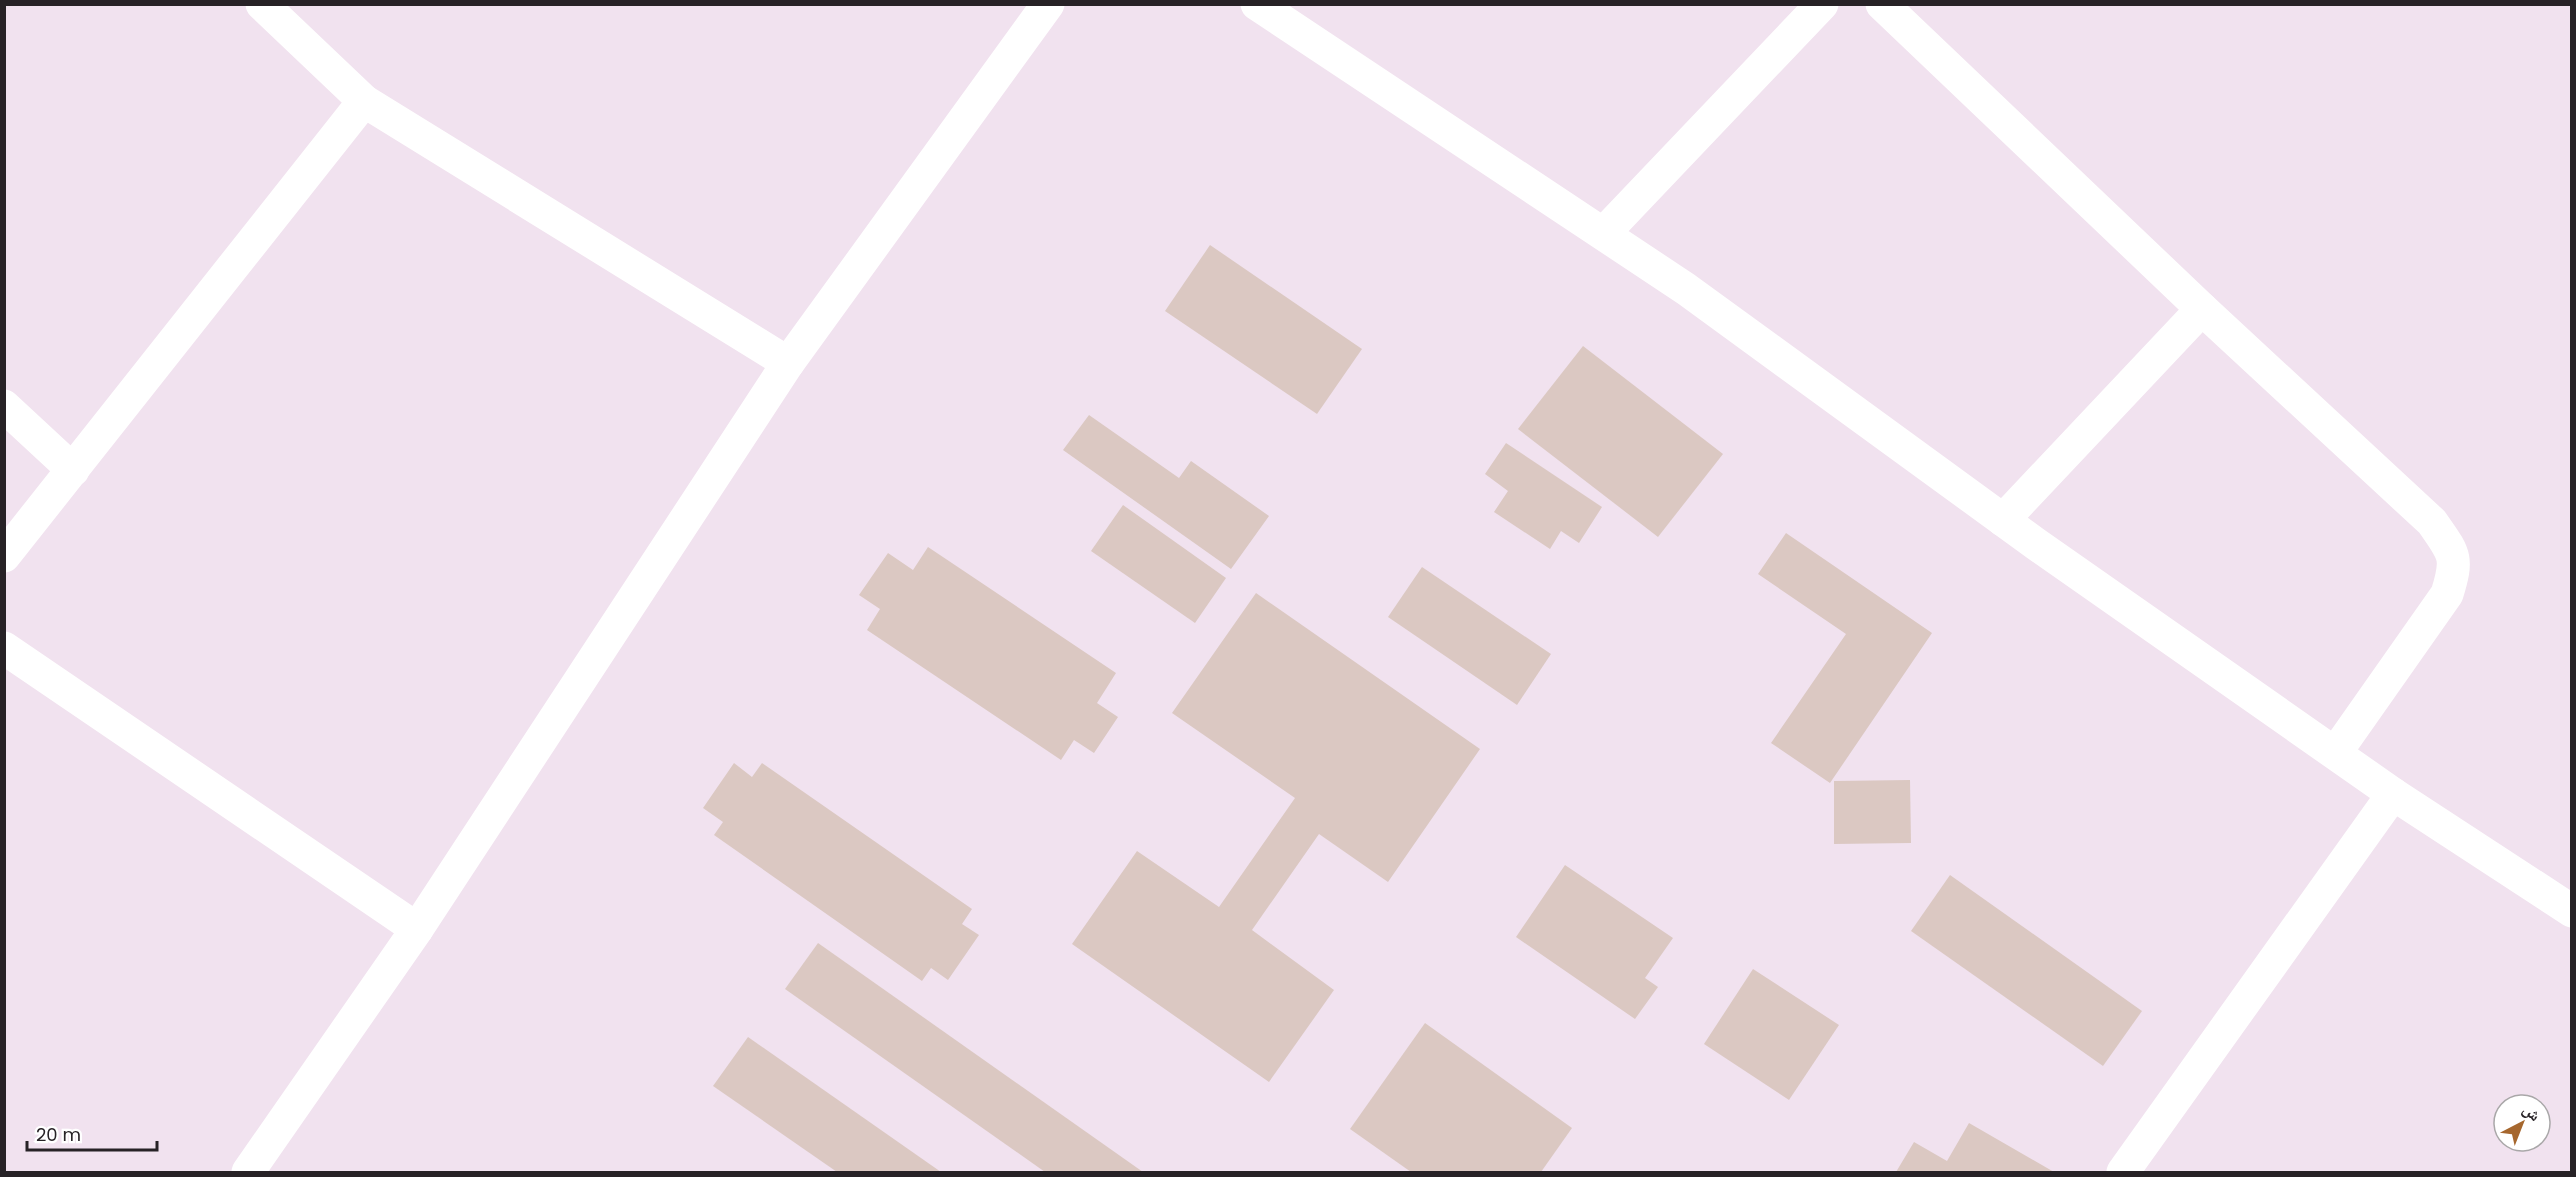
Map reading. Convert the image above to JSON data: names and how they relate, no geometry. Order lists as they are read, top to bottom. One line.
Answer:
{"scale_bar":"20 m","north":"top right"}
